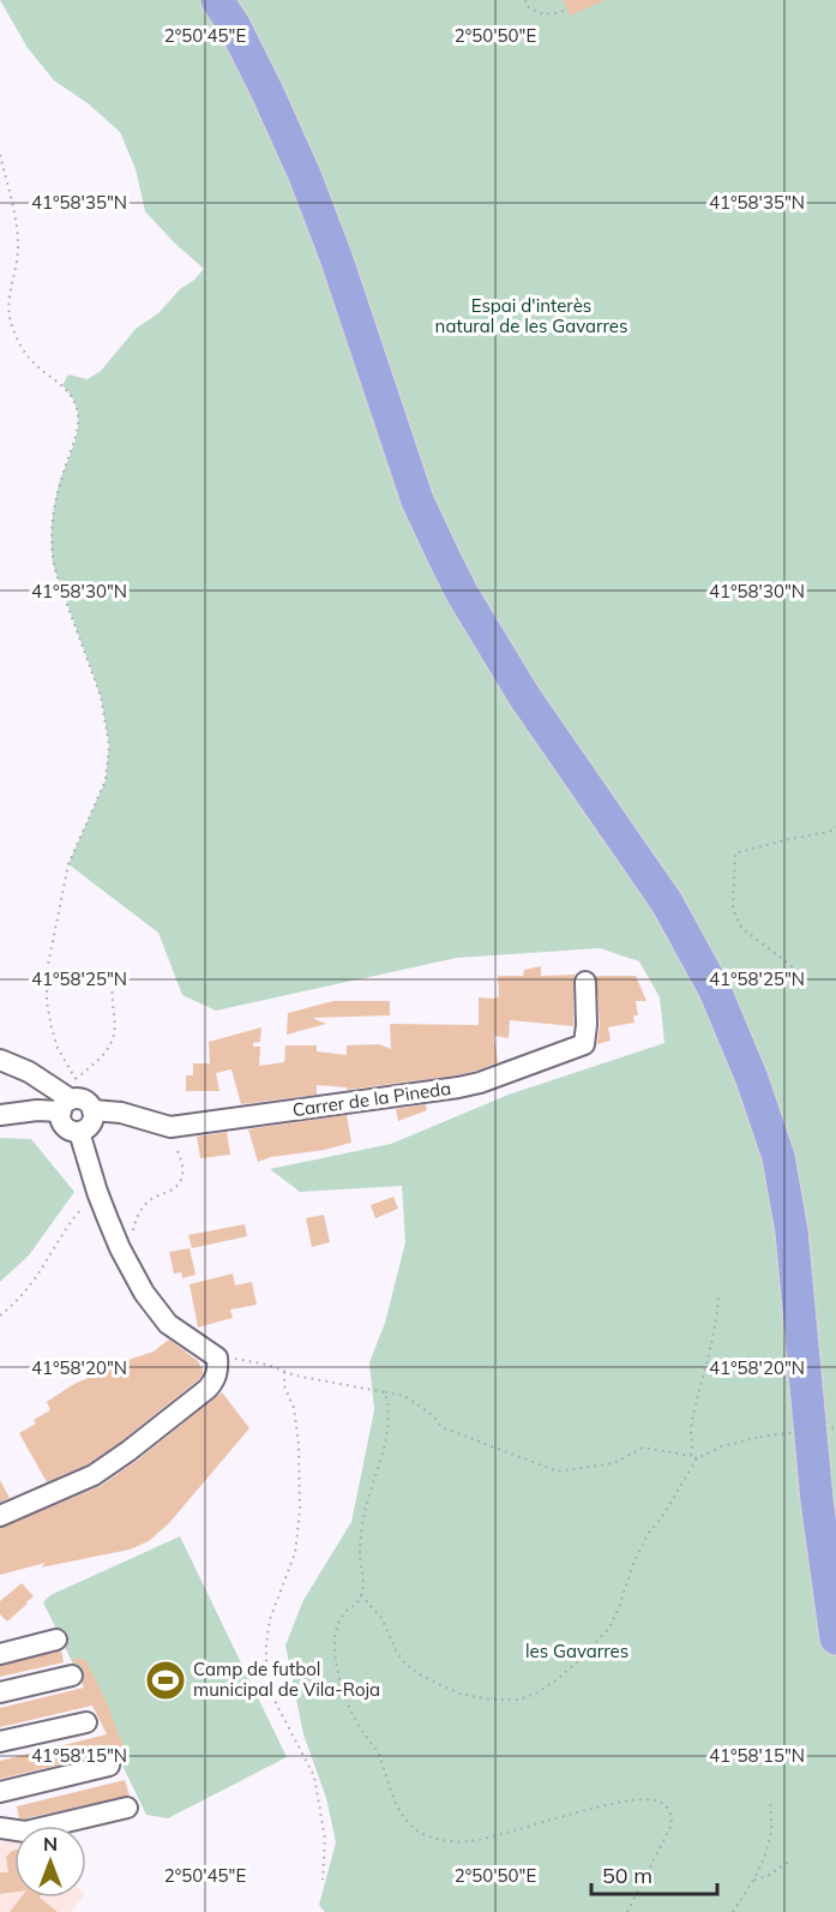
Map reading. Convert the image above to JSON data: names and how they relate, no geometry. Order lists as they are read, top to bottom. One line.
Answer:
{"streets":{"street":["Carrer de la Pineda"]},"parks":["Espai d'interès natural de les Gavarres","les Gavarres"],"places":{"sports":["Camp de futbol municipal de Vila-Roja"]},"scale_bar":"50 m","north":"top","coordinates":["2°50'45\"E","2°50'50\"E","41°58'35\"N","41°58'30\"N","41°58'25\"N","41°58'20\"N","41°58'15\"N"]}
